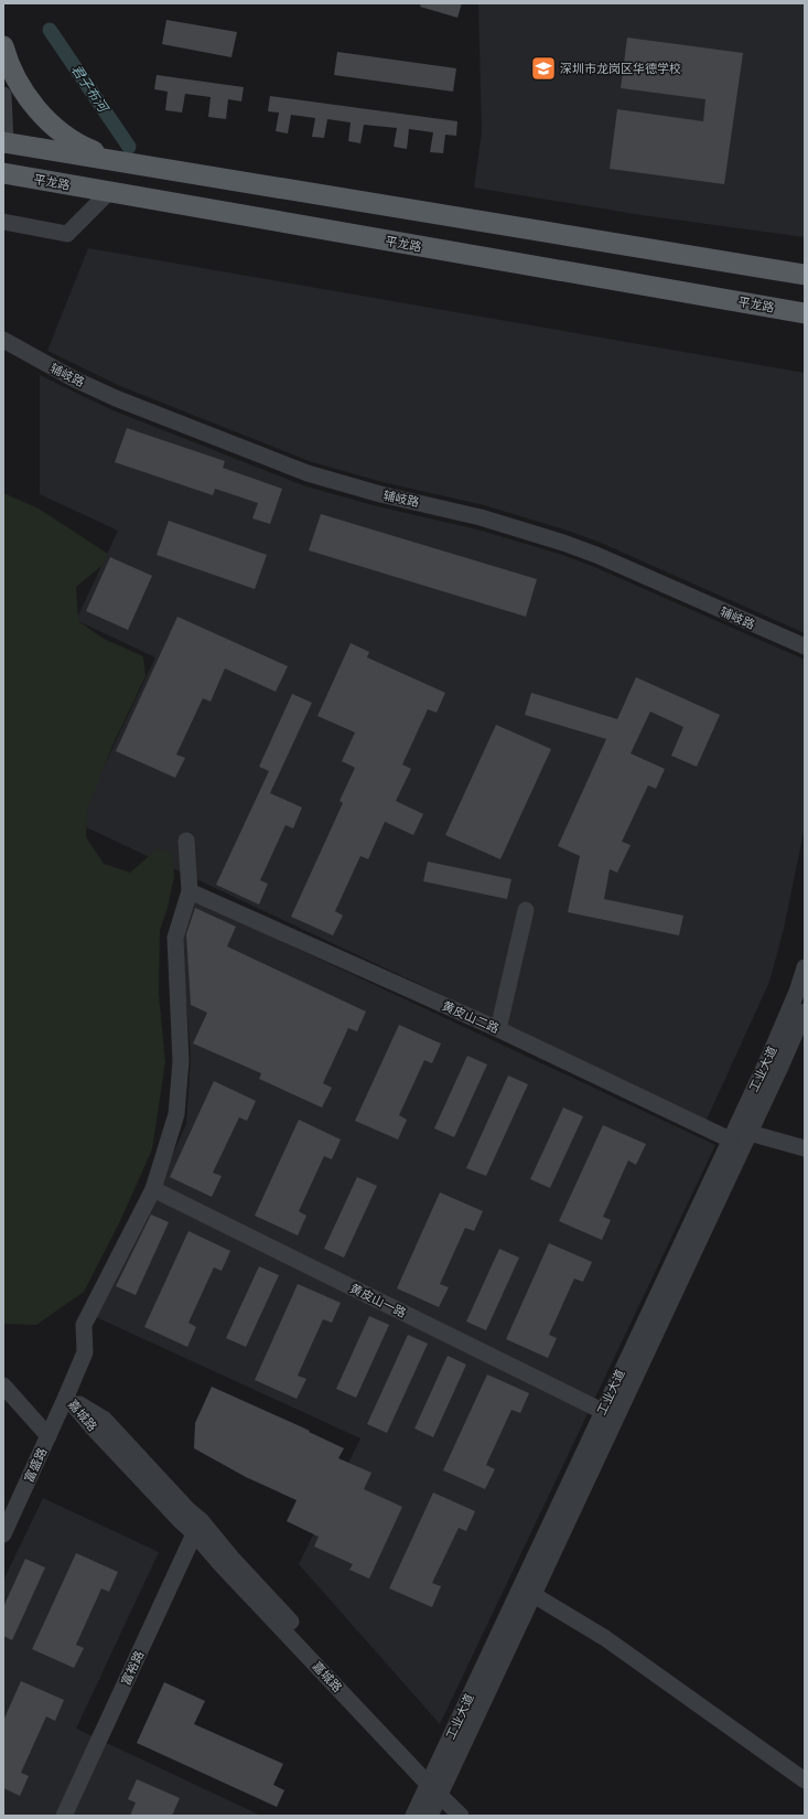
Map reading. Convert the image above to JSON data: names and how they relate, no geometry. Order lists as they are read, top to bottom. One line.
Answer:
{"streets":{"main road":["平龙路"],"street":["辅岐路","黄皮山二路","工业大道","黄皮山一路","嘉城路","富盛路","富裕路"]},"crossings":[["黄皮山二路","工业大道"],["黄皮山二路","富盛路"],["工业大道","黄皮山一路"],["工业大道","嘉城路"],["黄皮山一路","富盛路"],["嘉城路","富盛路"],["嘉城路","富裕路"]],"water":["君子布河"],"places":{"school or university":["深圳市龙岗区华德学校"]}}
